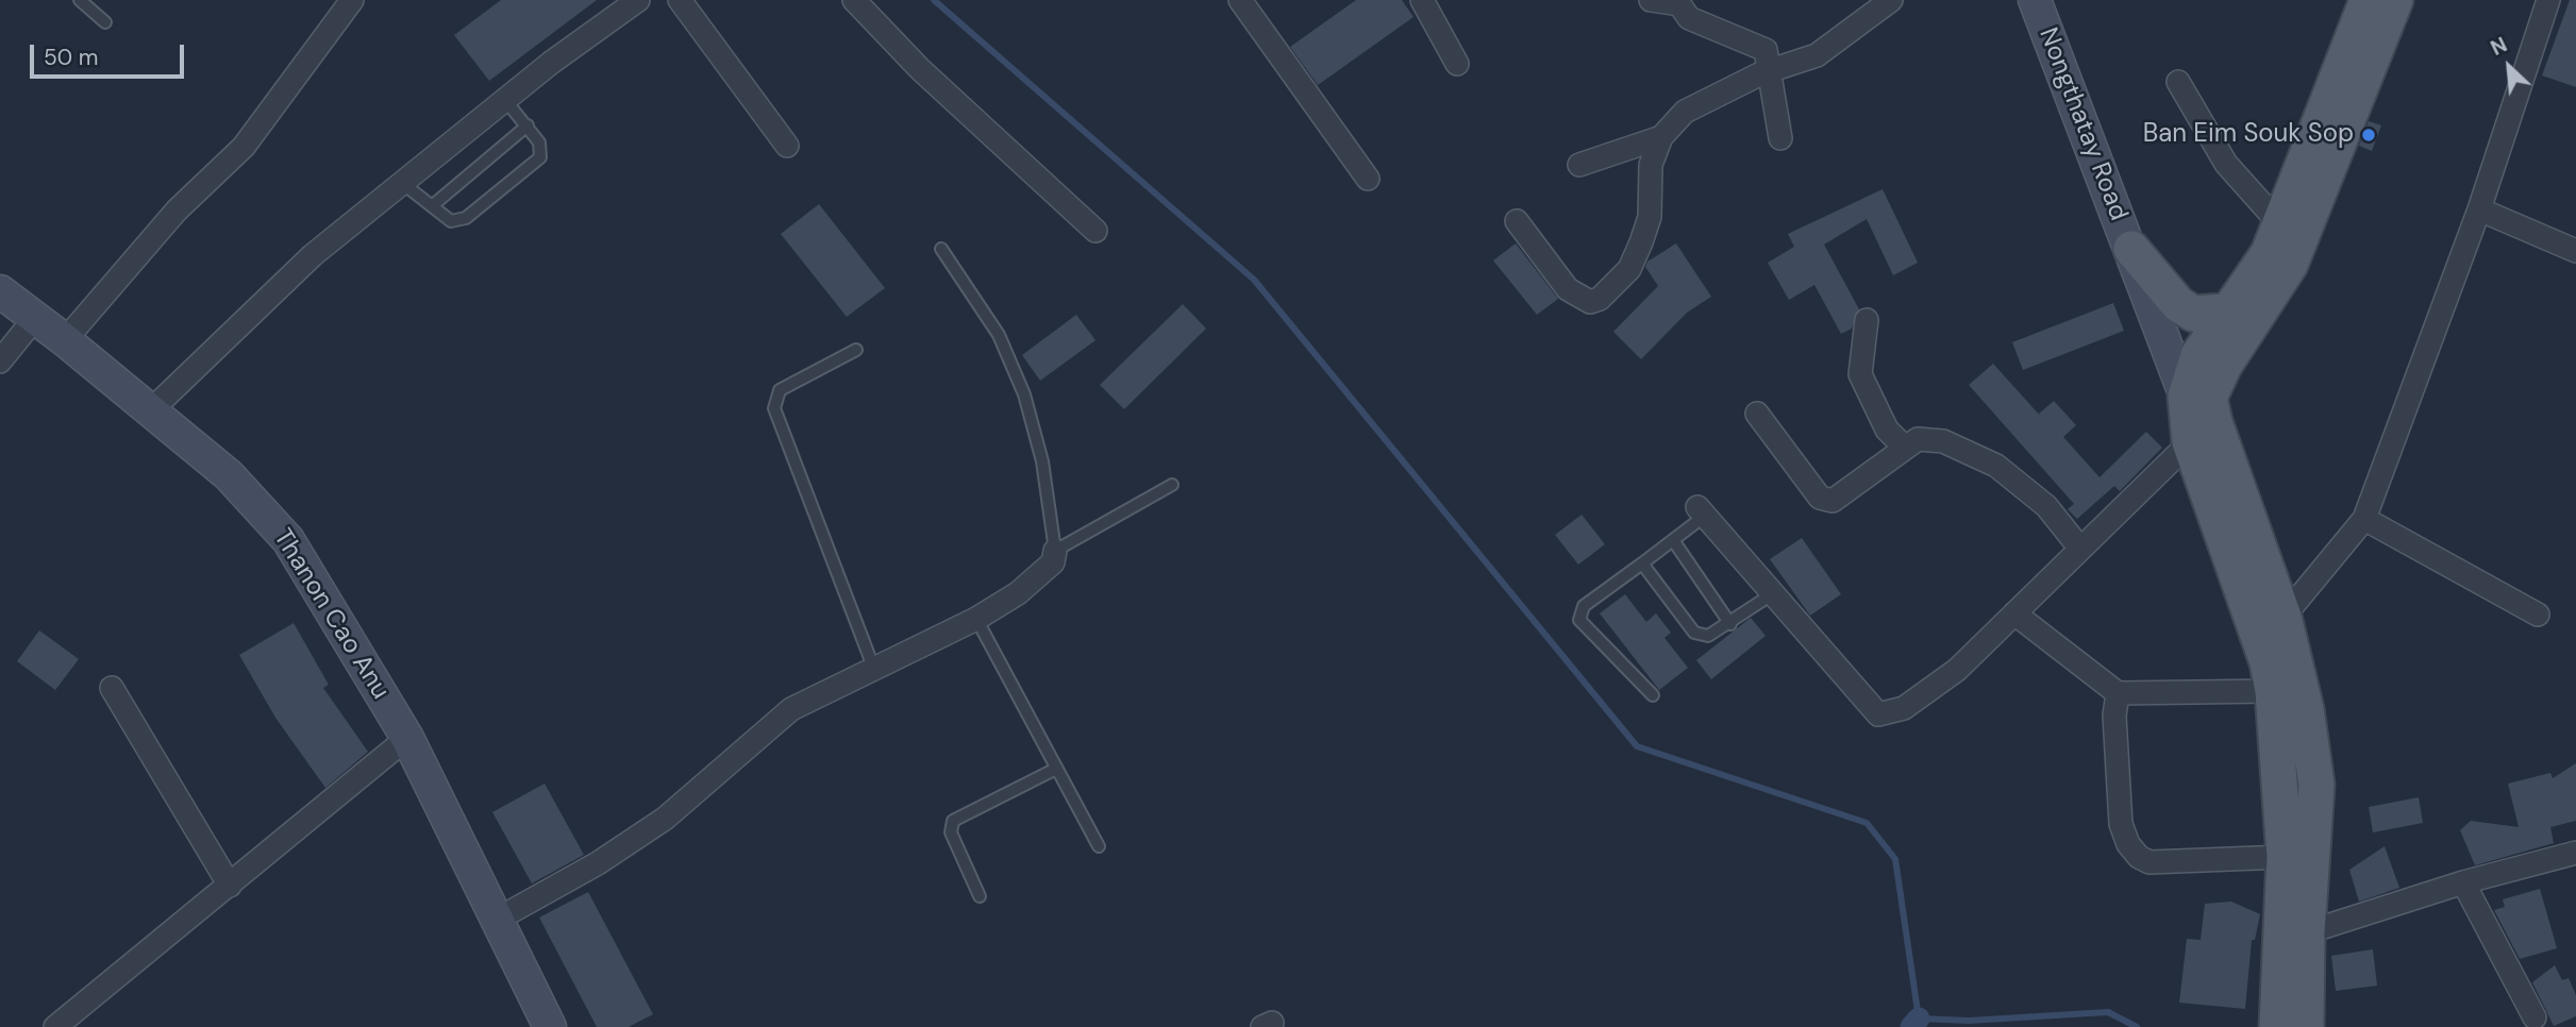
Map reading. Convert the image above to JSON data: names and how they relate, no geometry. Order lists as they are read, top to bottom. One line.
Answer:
{"streets":{"street":["Nongthatay Road","Thanon Cao Anu"]},"places":["Ban Eim Souk Sop"],"scale_bar":"50 m","north":"top left"}
